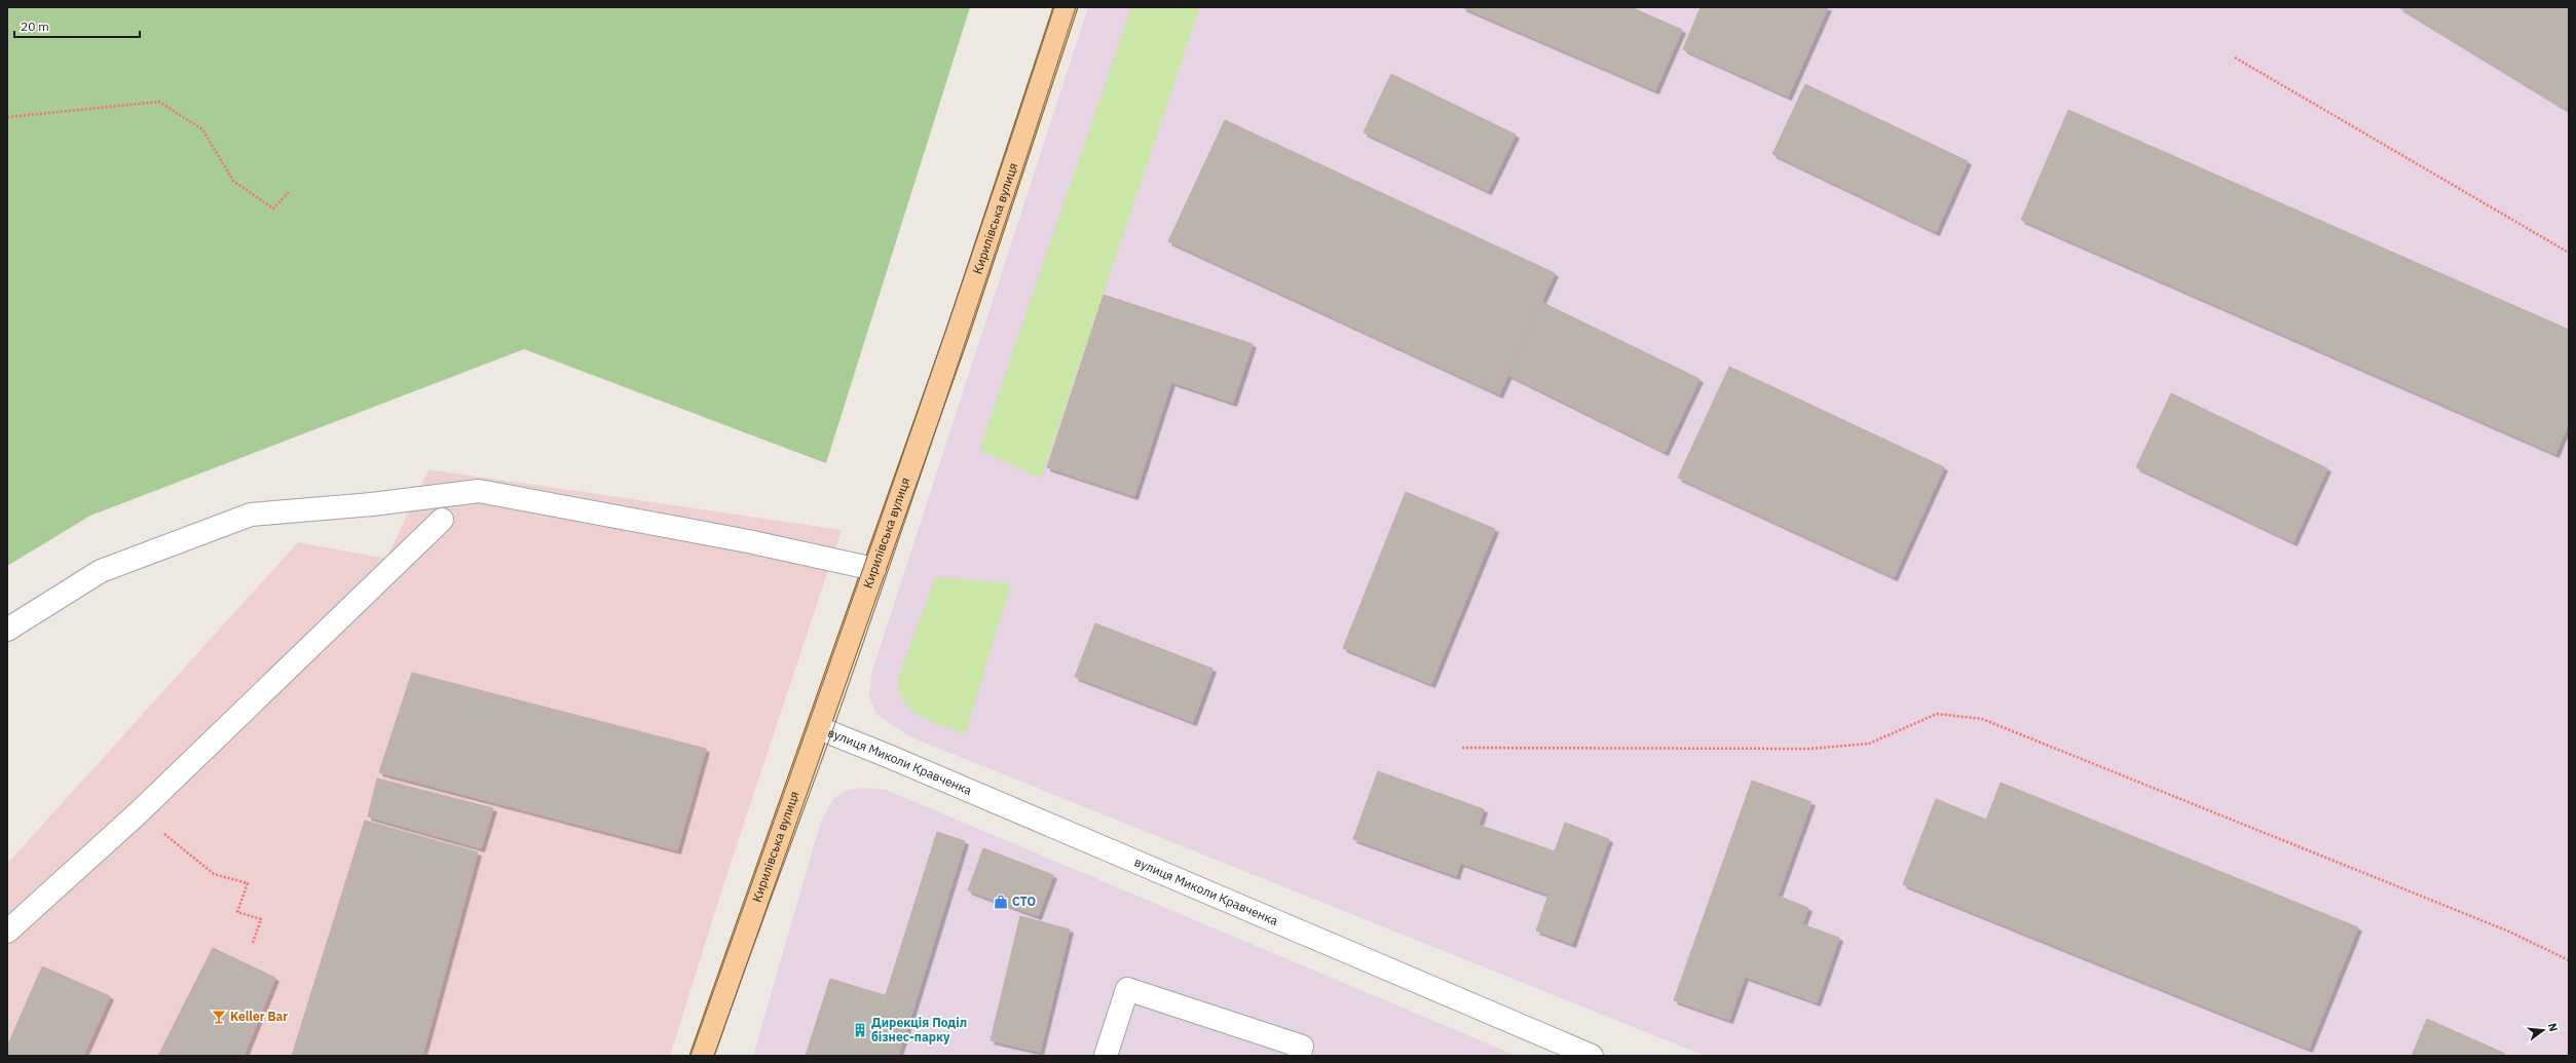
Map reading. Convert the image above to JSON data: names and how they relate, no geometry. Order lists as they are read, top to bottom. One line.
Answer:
{"streets":{"main road":["Кирилівська вулиця"],"street":["вулиця Миколи Кравченка"]},"crossings":[["Кирилівська вулиця","вулиця Миколи Кравченка"]],"places":{"shop":["СТО"],"bar":["Keller Bar"],"building":["Дирекція Поділ бізнес-парку"]},"scale_bar":"20 m","north":"right"}
